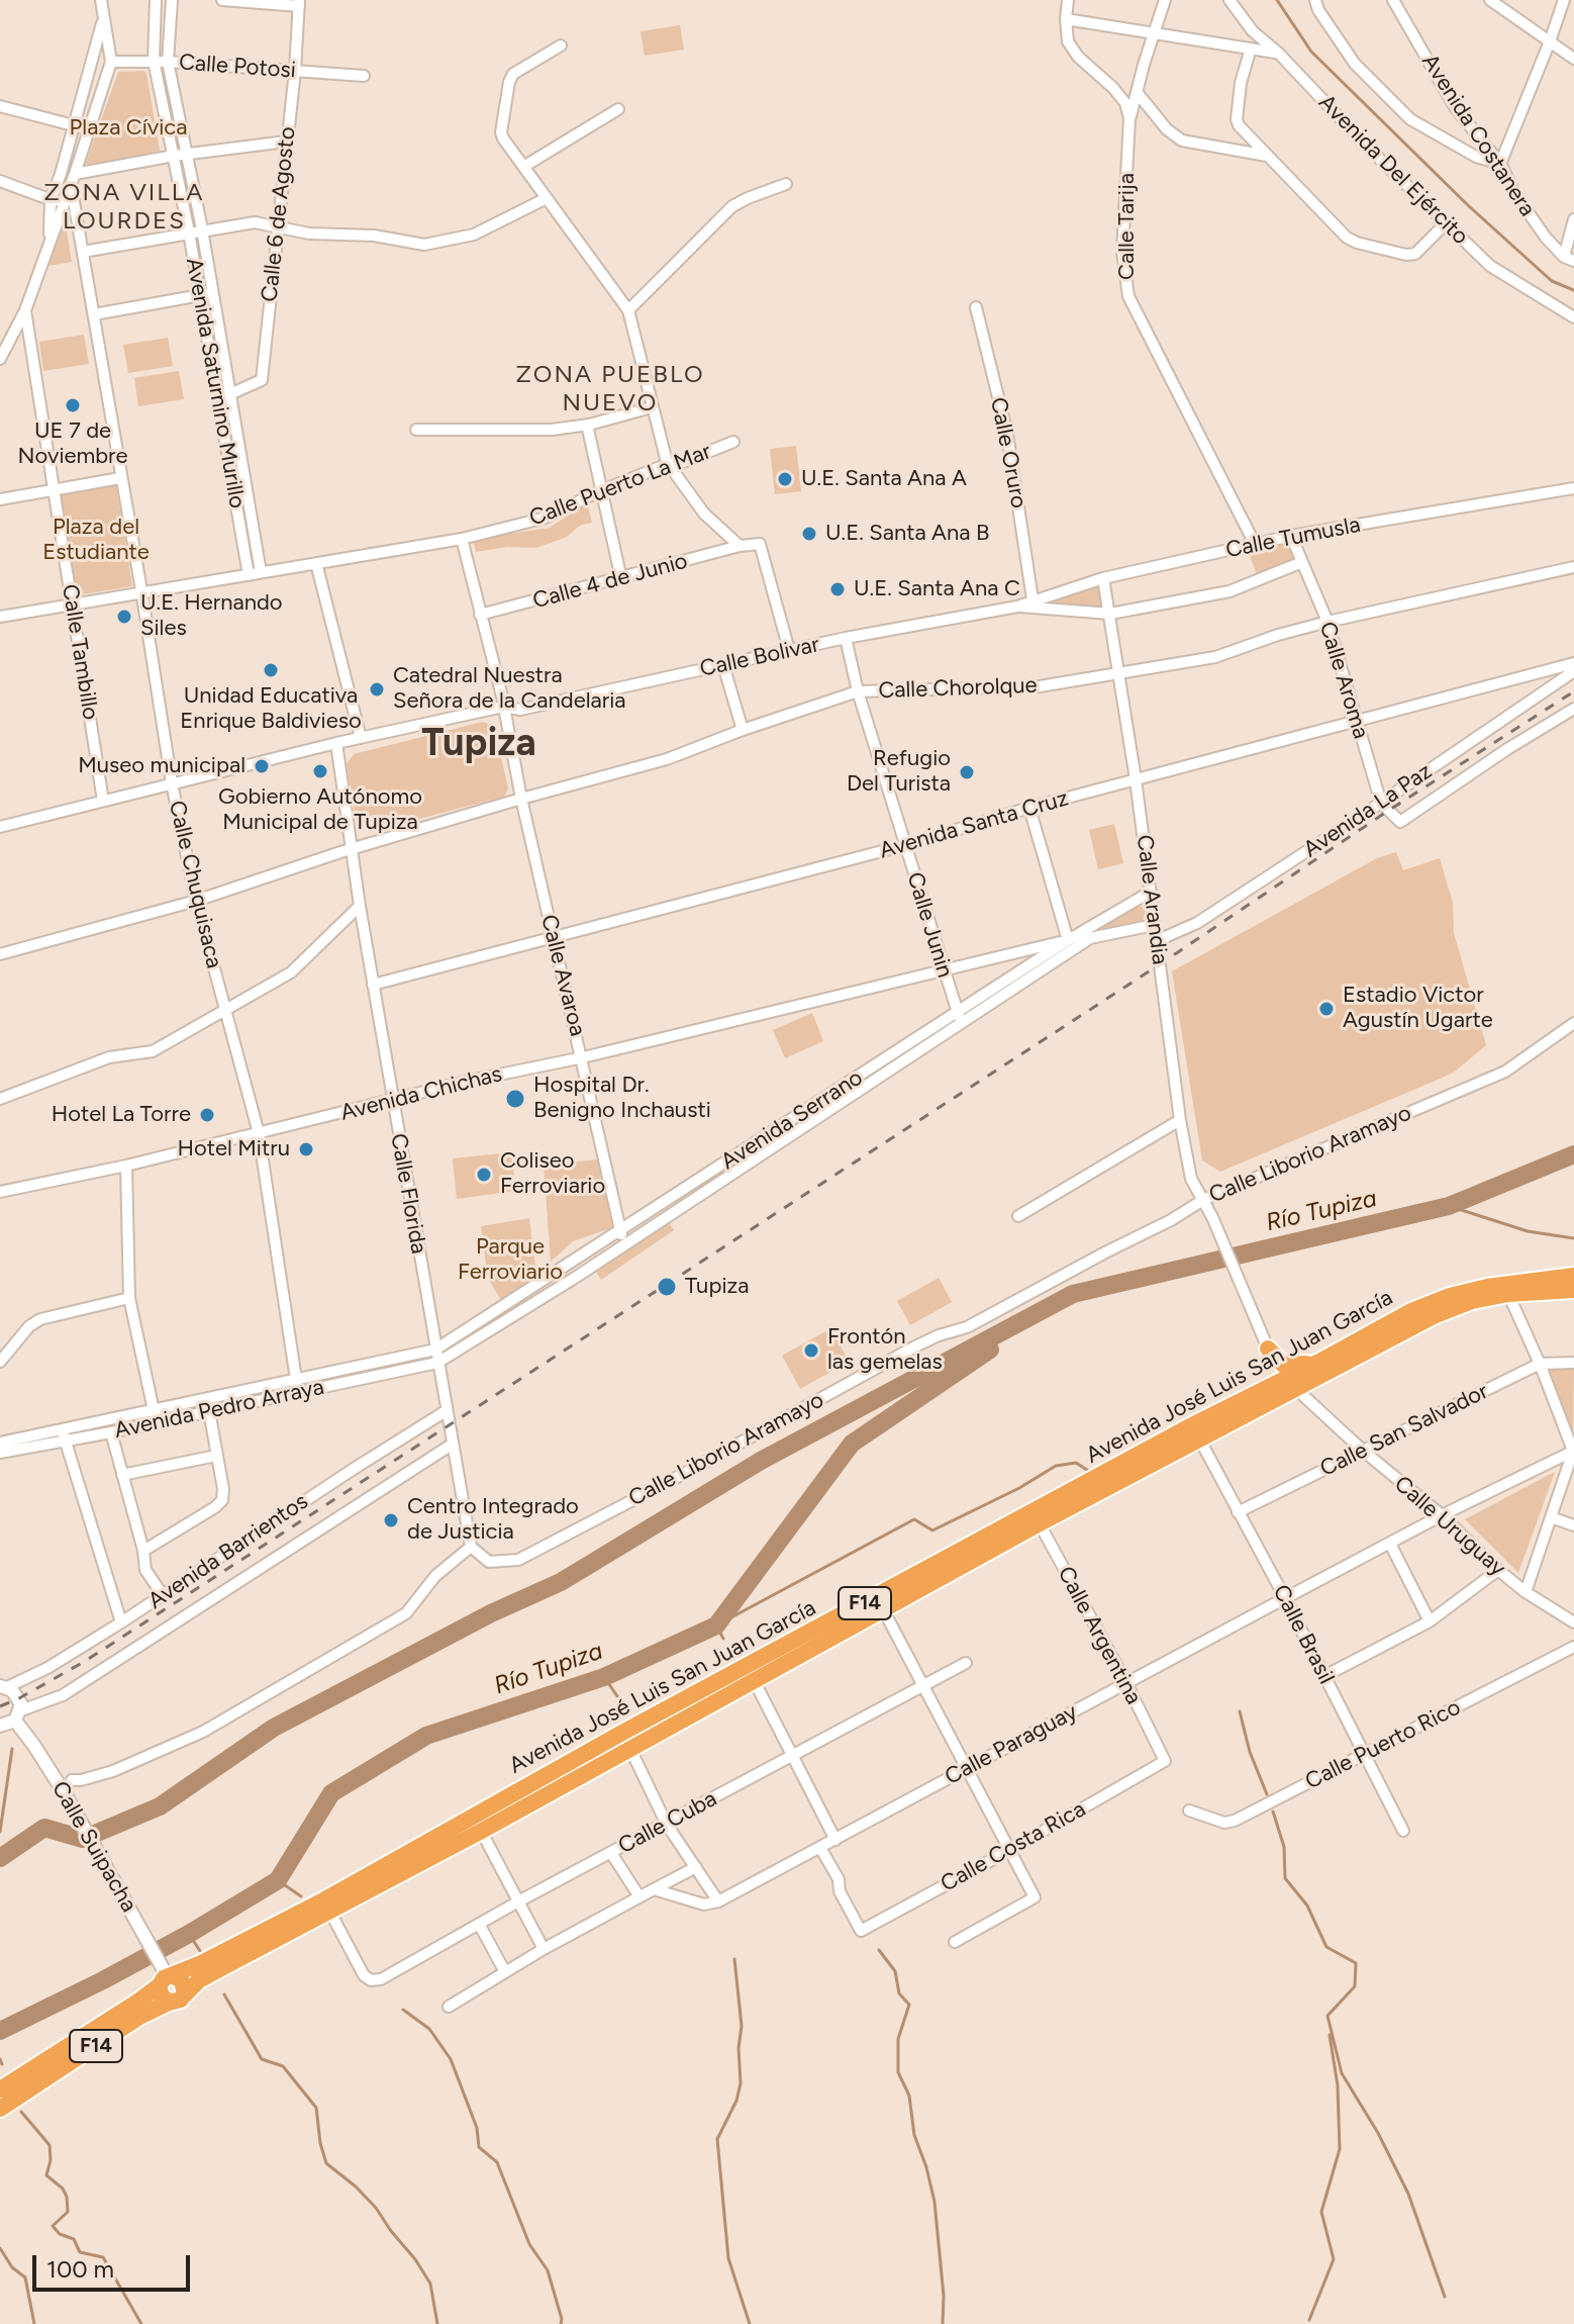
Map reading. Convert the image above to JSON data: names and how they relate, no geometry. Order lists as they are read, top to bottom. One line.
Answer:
{"streets":{"highway":["Avenida José Luis San Juan García","F14"],"street":["Calle Potosi","Avenida Costanera","Avenida Del Ejército","Calle 6 de Agosto","Calle Tarija","Avenida Saturnino Murillo","Calle Oruro","Calle Puerto La Mar","Calle Tumusla","Calle 4 de Junio","Calle Tambillo","Calle Bolivar","Calle Aroma","Calle Chorolque","Avenida La Paz","Avenida Santa Cruz","Calle Chuquisaca","Calle Arandia","Calle Junin","Calle Avaroa","Avenida Chichas","Avenida Serrano","Calle Liborio Aramayo","Calle Florida","Avenida Pedro Arraya","Calle San Salvador","Calle Uruguay","Avenida Barrientos","Calle Brasil","Calle Argentina","Calle Paraguay","Calle Puerto Rico","Calle Cuba","Calle Suipacha","Calle Costa Rica"]},"crossings":[["Calle Potosi","Calle 6 de Agosto"],["Calle Potosi","Avenida Saturnino Murillo"],["Calle 6 de Agosto","Avenida Saturnino Murillo"],["Calle Tarija","Calle Tumusla"],["Avenida Saturnino Murillo","Calle Puerto La Mar"],["Calle Oruro","Calle Tumusla"],["Calle Puerto La Mar","Calle Tambillo"],["Calle Puerto La Mar","Calle Chuquisaca"],["Calle Puerto La Mar","Calle Avaroa"],["Calle Tumusla","Calle Bolivar"],["Calle Tumusla","Calle Aroma"],["Calle Tumusla","Calle Arandia"],["Calle 4 de Junio","Calle Avaroa"],["Calle Tambillo","Calle Bolivar"],["Calle Bolivar","Calle Chuquisaca"],["Calle Bolivar","Calle Junin"],["Calle Bolivar","Calle Avaroa"],["Calle Bolivar","Calle Florida"],["Calle Aroma","Calle Chorolque"],["Calle Aroma","Avenida La Paz"],["Calle Aroma","Avenida Santa Cruz"],["Calle Chorolque","Calle Chuquisaca"],["Calle Chorolque","Calle Arandia"],["Calle Chorolque","Calle Junin"],["Calle Chorolque","Calle Avaroa"],["Calle Chorolque","Calle Florida"],["Avenida La Paz","Calle Arandia"],["Avenida Santa Cruz","Calle Arandia"],["Avenida Santa Cruz","Calle Junin"],["Avenida Santa Cruz","Calle Avaroa"],["Avenida Santa Cruz","Calle Florida"],["Calle Chuquisaca","Avenida Chichas"],["Calle Chuquisaca","Avenida Pedro Arraya"],["Calle Arandia","Avenida Serrano"],["Calle Arandia","Calle Liborio Aramayo"],["Calle Junin","Avenida Chichas"],["Calle Junin","Avenida Serrano"],["Calle Avaroa","Avenida Chichas"],["Calle Avaroa","Avenida Serrano"],["Avenida Chichas","Avenida Serrano"],["Avenida Chichas","Calle Florida"],["Avenida Serrano","Calle Florida"],["Avenida Serrano","Avenida Pedro Arraya"],["Calle Liborio Aramayo","Calle Florida"],["Calle Florida","Avenida Pedro Arraya"],["Calle Florida","Avenida Barrientos"],["Avenida José Luis San Juan García","Calle Uruguay"],["Avenida José Luis San Juan García","F14"],["Avenida José Luis San Juan García","Calle Brasil"],["Avenida José Luis San Juan García","Calle Argentina"],["Avenida José Luis San Juan García","Calle Cuba"],["Avenida José Luis San Juan García","Calle Suipacha"],["Calle San Salvador","Calle Uruguay"],["Calle San Salvador","Calle Brasil"],["Calle Uruguay","Calle Paraguay"],["Avenida Barrientos","Calle Suipacha"],["F14","Calle Suipacha"],["Calle Brasil","Calle Paraguay"],["Calle Brasil","Calle Puerto Rico"],["Calle Argentina","Calle Paraguay"],["Calle Argentina","Calle Costa Rica"],["Calle Paraguay","Calle Costa Rica"]],"districts":["ZONA VILLA LOURDES","ZONA PUEBLO NUEVO","Tupiza"],"water":["Río Tupiza"],"parks":["Plaza Cívica","Plaza del Estudiante","Parque Ferroviario"],"places":["UE 7 de Noviembre","U.E. Santa Ana A","U.E. Santa Ana B","U.E. Santa Ana C","U.E. Hernando Siles","Unidad Educativa Enrique Baldivieso","Catedral Nuestra Señora de la Candelaria","Museo municipal","Gobierno Autónomo Municipal de Tupiza","Refugio Del Turista","Estadio Victor Agustín Ugarte","Hospital Dr. Benigno Inchausti","Hotel La Torre","Hotel Mitru","Coliseo Ferroviario","Tupiza","Frontón las gemelas","Centro Integrado de Justicia"],"scale_bar":"100 m"}
